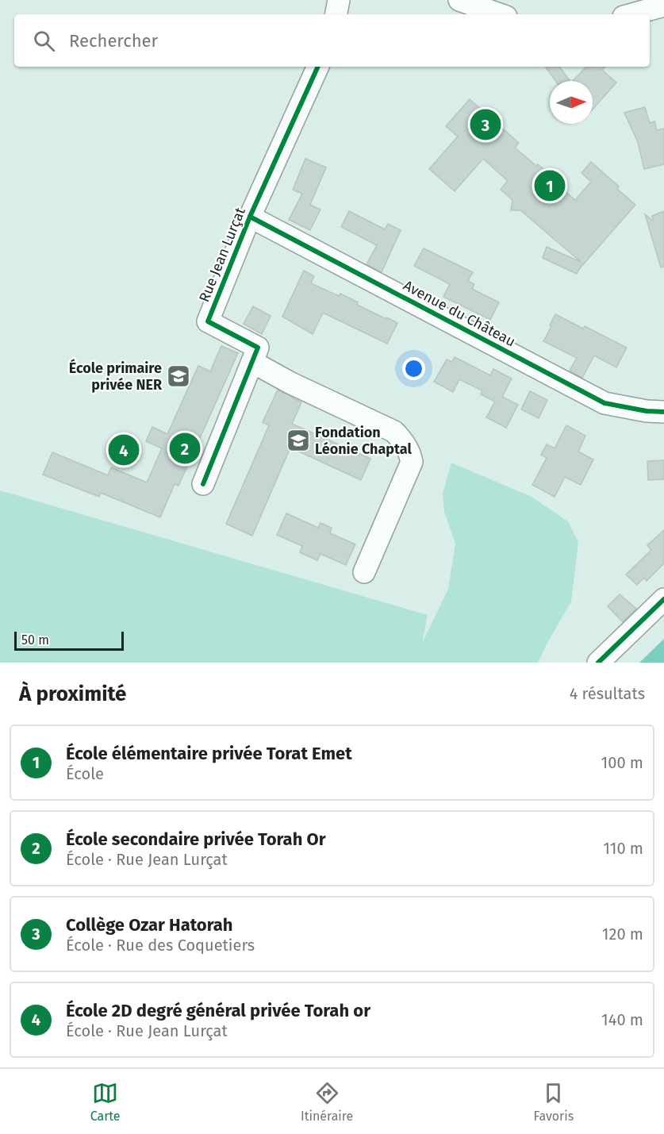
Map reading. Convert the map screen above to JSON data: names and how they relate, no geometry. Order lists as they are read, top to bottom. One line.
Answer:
{"streets":{"street":["Rue Jean Lurçat","Avenue du Château"]},"crossings":[["Rue Jean Lurçat","Avenue du Château"]],"places":{"school or university":["École primaire privée NER","Fondation Léonie Chaptal"]},"scale_bar":"50 m","north":"right","page":{"search":"Rechercher","pins":["3","1","2","4"],"scale":"50 m","heading":["À proximité","4 résultats"],"list":[{"mark":"1","name":"École élémentaire privée Torat Emet","note":"École","value":"100 m"},{"mark":"2","name":"École secondaire privée Torah Or","note":"École · Rue Jean Lurçat","value":"110 m"},{"mark":"3","name":"Collège Ozar Hatorah","note":"École · Rue des Coquetiers","value":"120 m"},{"mark":"4","name":"École 2D degré général privée Torah or","note":"École · Rue Jean Lurçat","value":"140 m"}],"nav":["Carte","Itinéraire","Favoris"]}}
